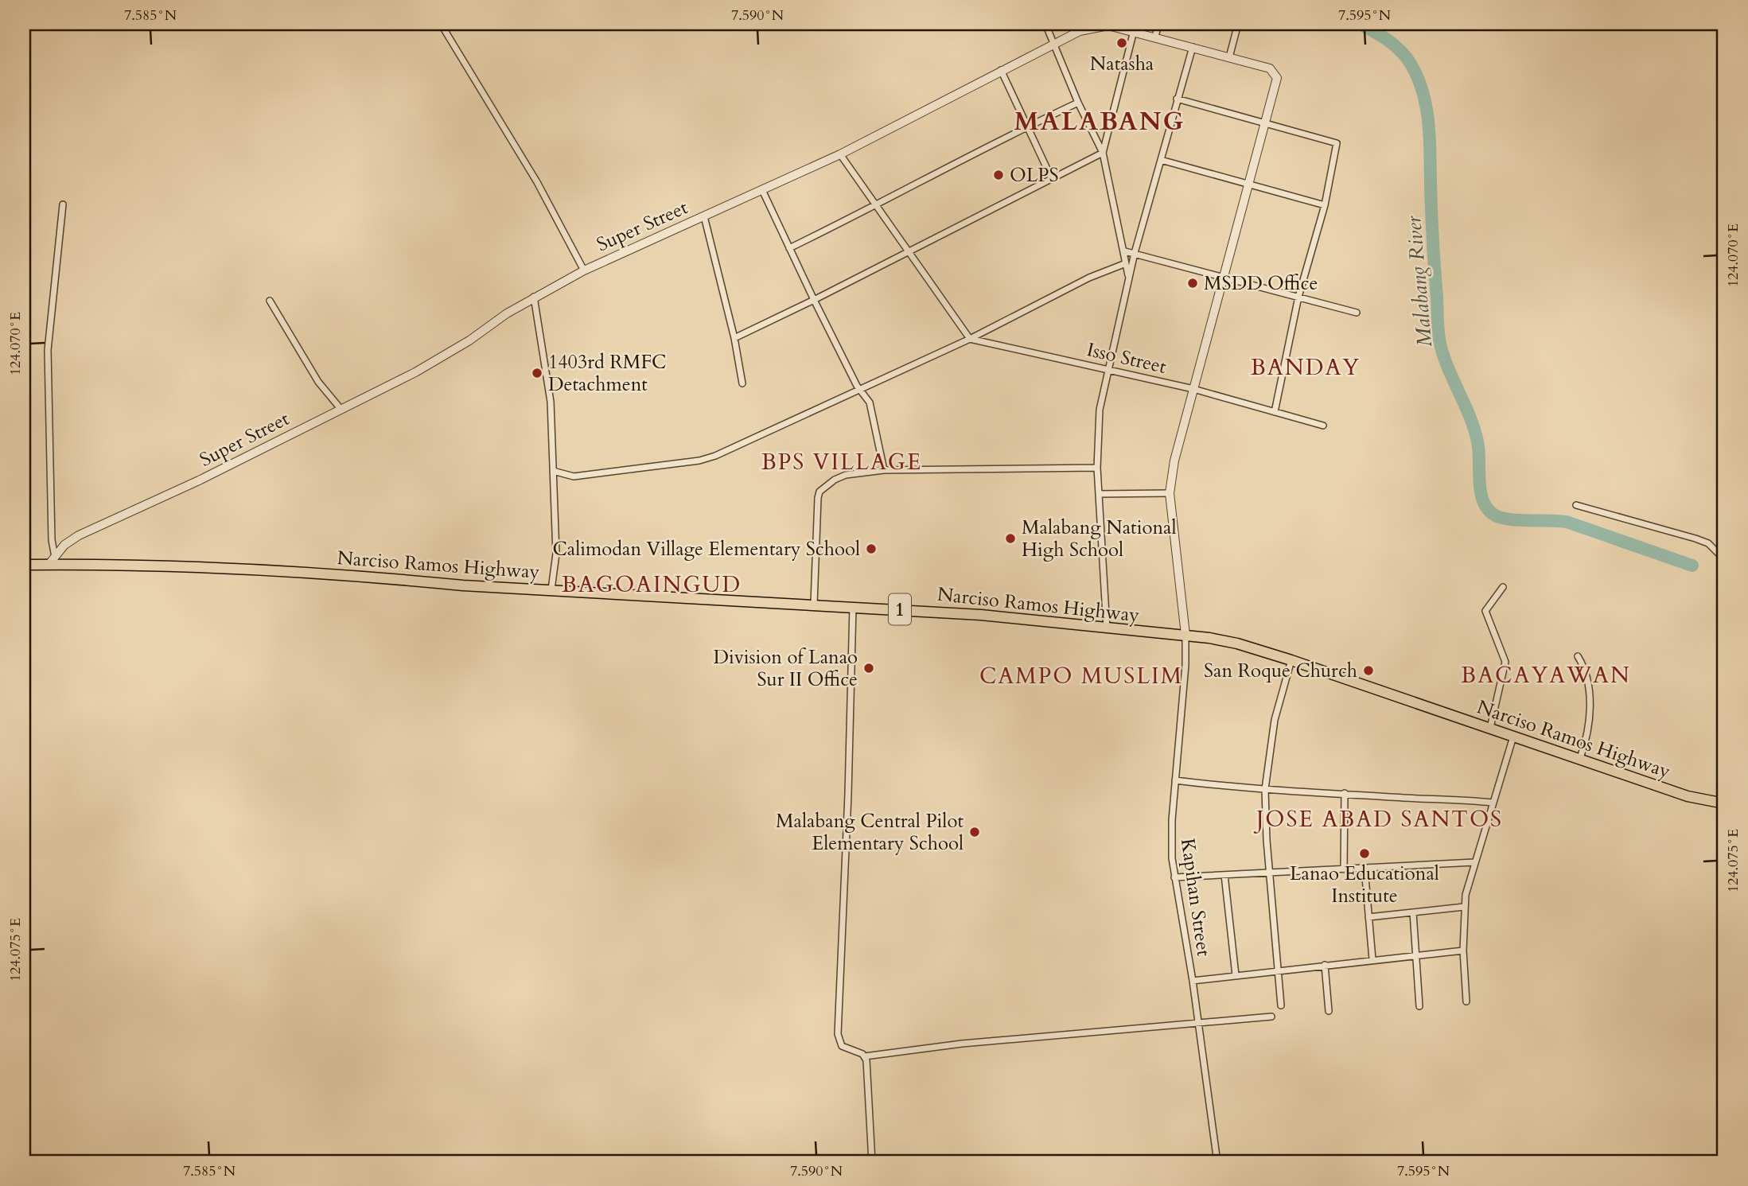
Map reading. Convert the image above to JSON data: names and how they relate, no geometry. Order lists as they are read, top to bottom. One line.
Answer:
{"streets":{"highway":["Narciso Ramos Highway","1"],"street":["Super Street","Isso Street","Kapihan Street"]},"crossings":[["Super Street","Narciso Ramos Highway"],["Narciso Ramos Highway","Kapihan Street"]],"districts":["MALABANG","BANDAY","BPS VILLAGE","BAGOAINGUD","BACAYAWAN","CAMPO MUSLIM","JOSE ABAD SANTOS"],"water":["Malabang River"],"places":["Natasha","OLPS","MSDD Office","1403rd RMFC Detachment","Malabang National High School","Calimodan Village Elementary School","Division of Lanao Sur II Office","San Roque Church","Malabang Central Pilot Elementary School","Lanao Educational Institute"],"coordinates":["7.585°N","7.590°N","7.595°N","124.070°E","124.075°E"]}
